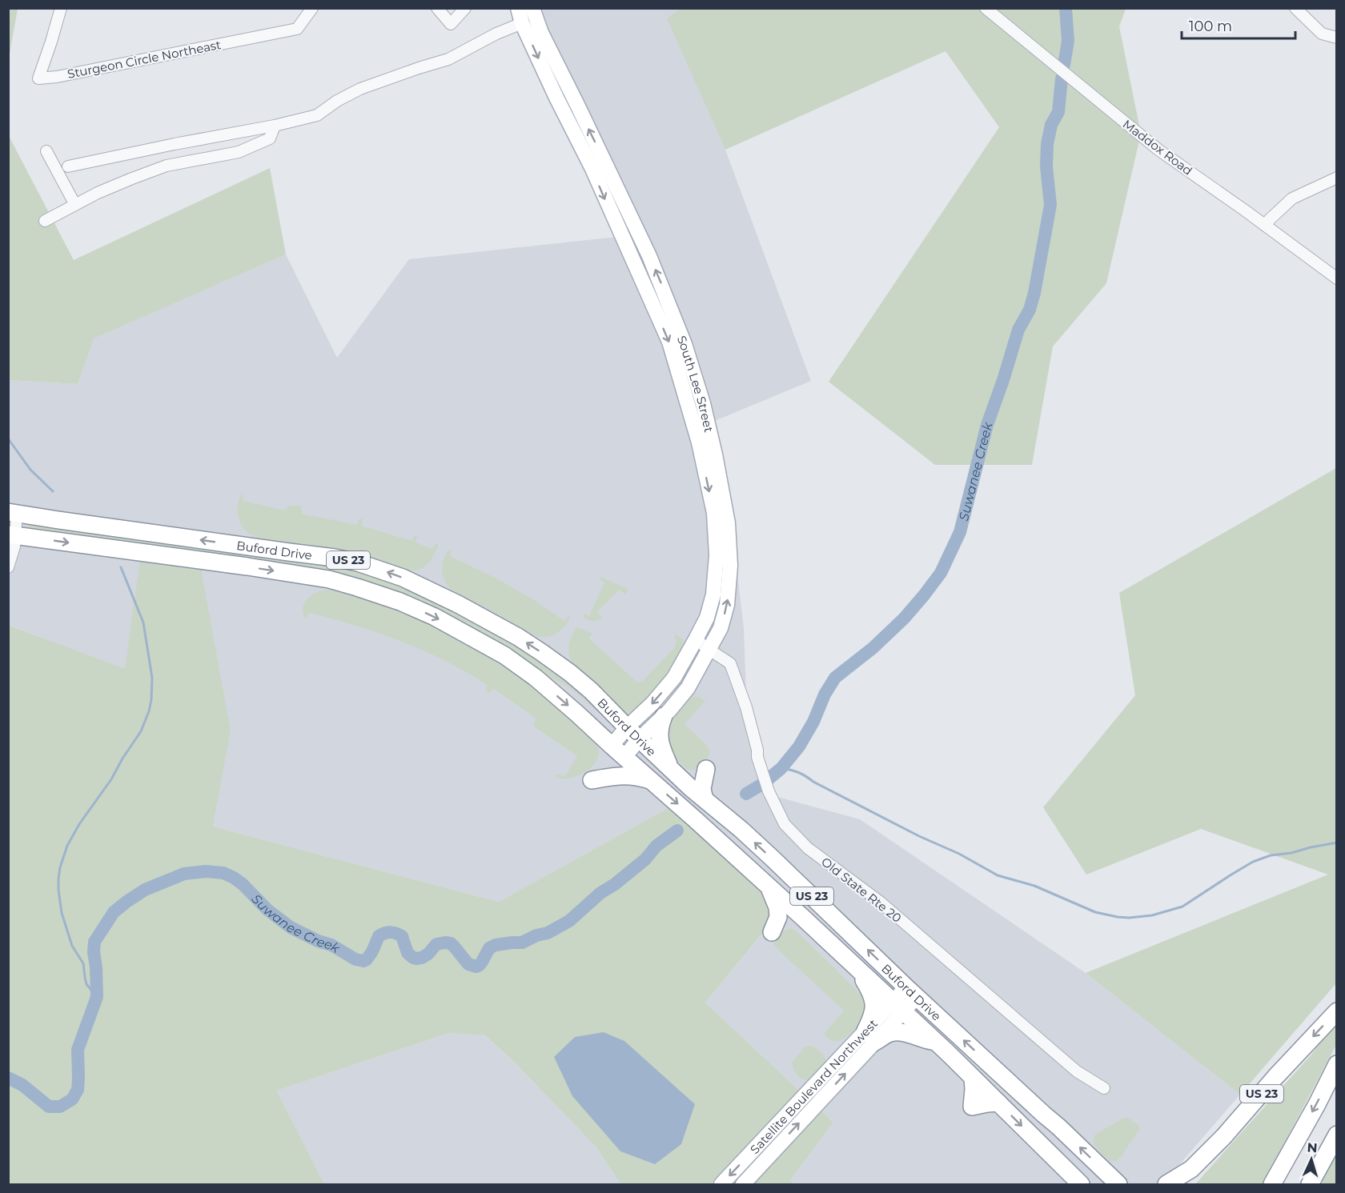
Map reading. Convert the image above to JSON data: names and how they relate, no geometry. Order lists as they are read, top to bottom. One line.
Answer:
{"streets":{"highway":["Buford Drive","US 23"],"main road":["South Lee Street","Satellite Boulevard Northwest"],"street":["Sturgeon Circle Northeast","Maddox Road","Old State Rte 20"]},"crossings":[["South Lee Street","Buford Drive"],["South Lee Street","Old State Rte 20"],["Buford Drive","Satellite Boulevard Northwest"]],"water":["Suwanee Creek"],"scale_bar":"100 m","north":"top"}
